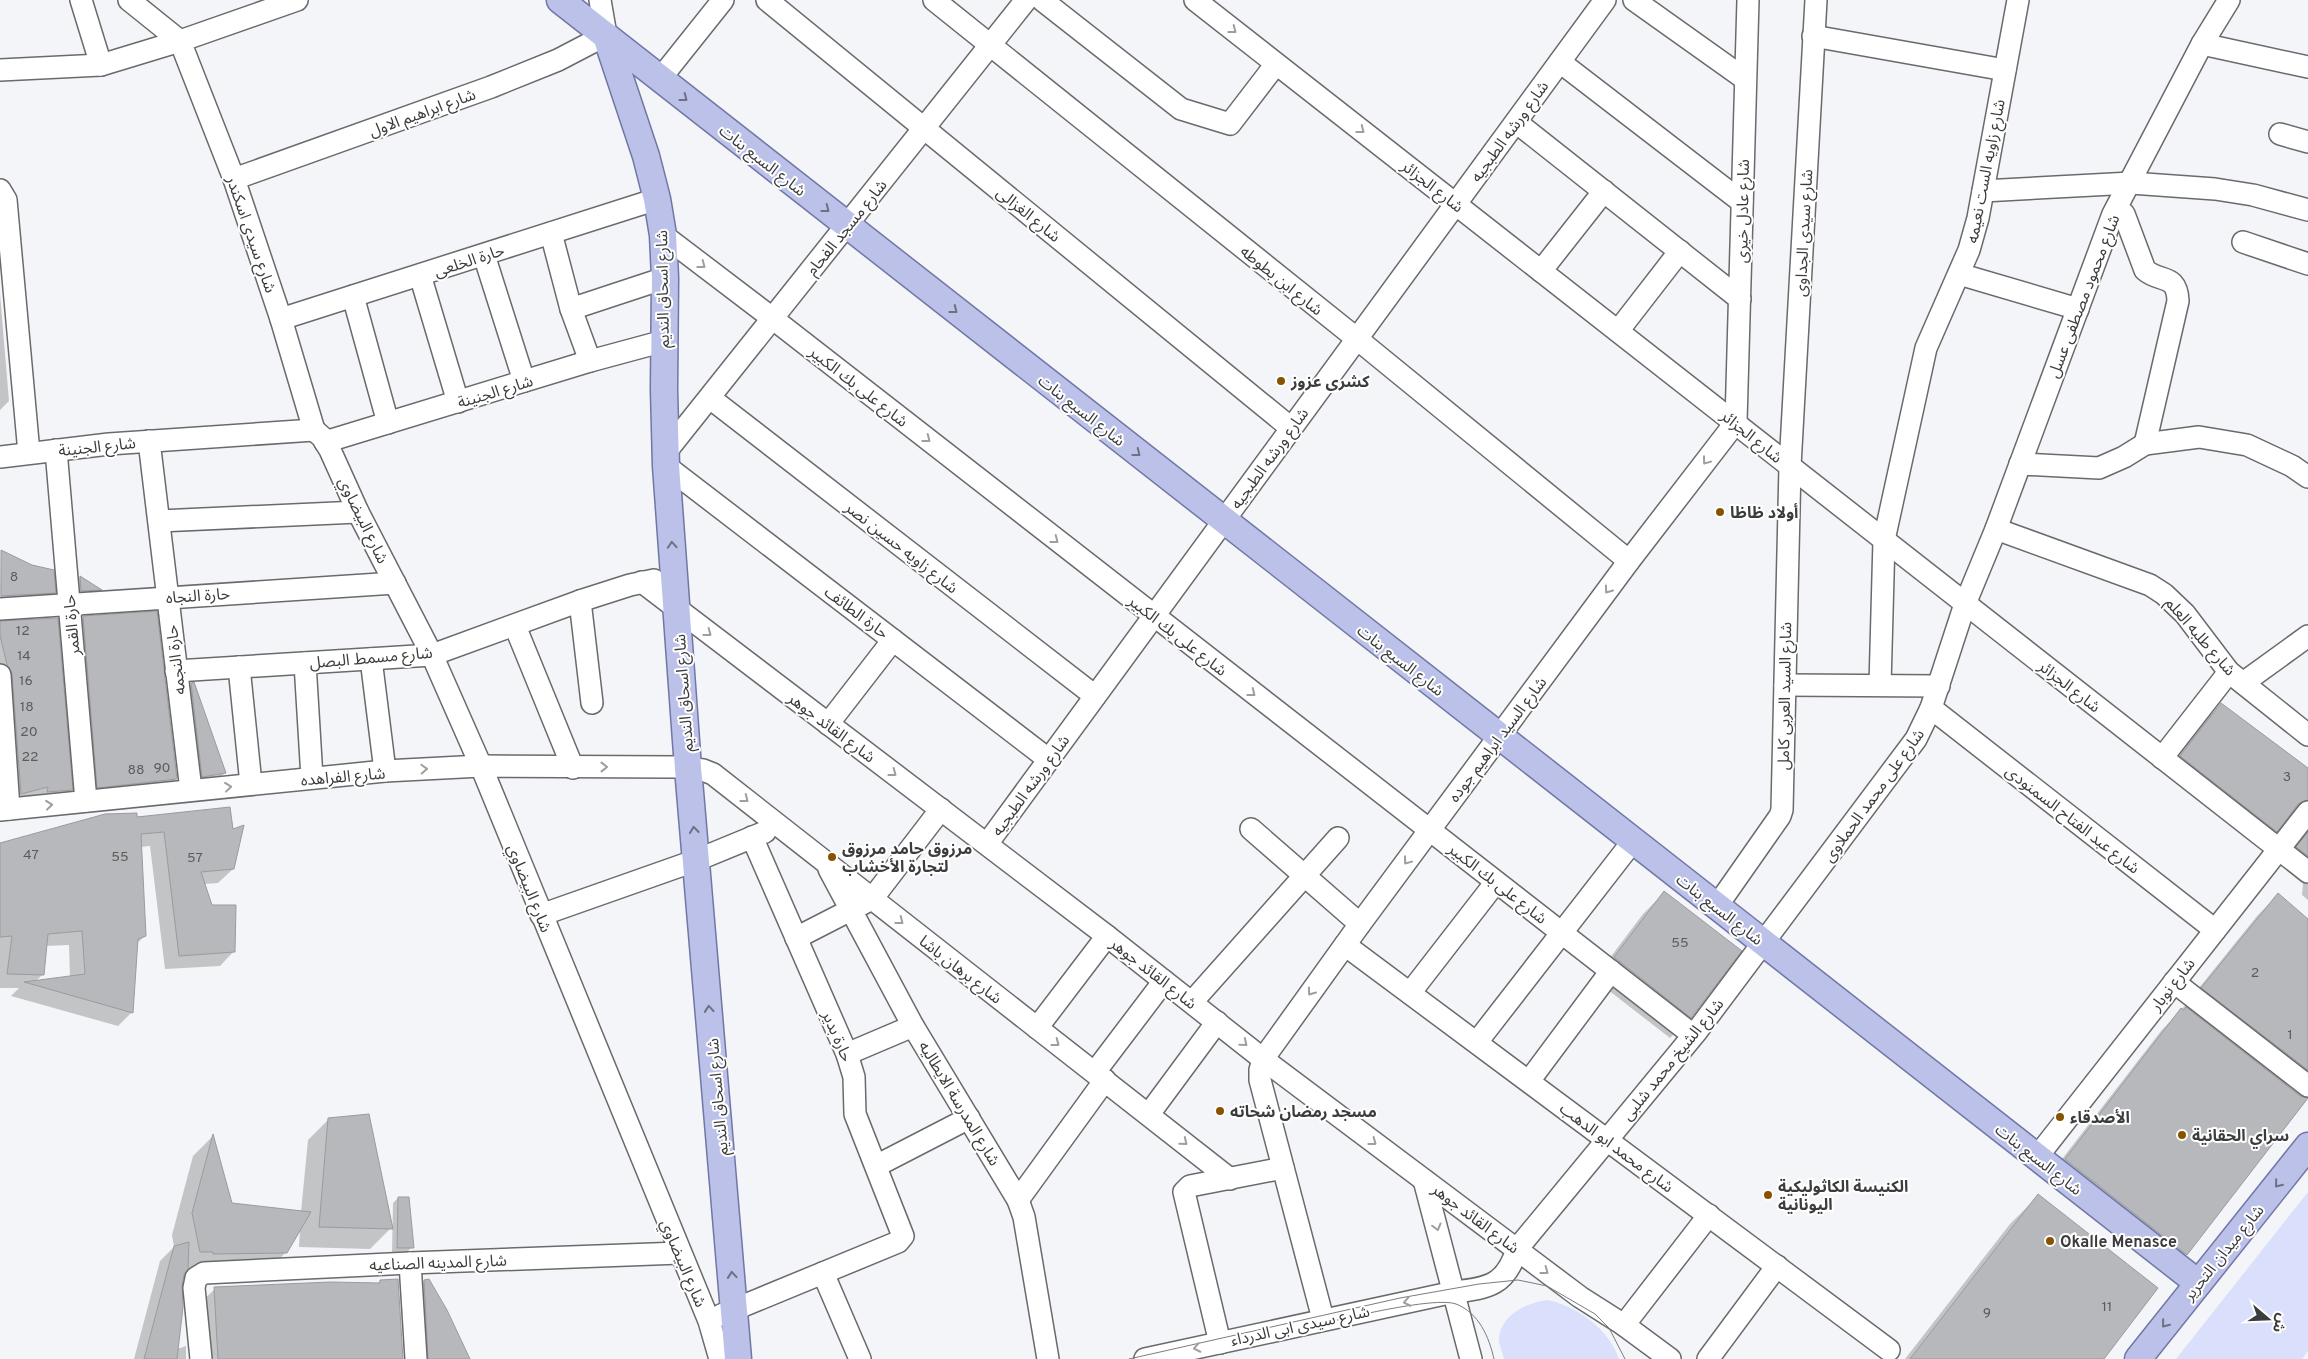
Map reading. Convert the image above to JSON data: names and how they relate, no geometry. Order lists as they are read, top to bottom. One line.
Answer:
{"streets":{"main road":["شارع السبع بنات","شارع اسحاق النديم","شارع ميدان التحرير"],"street":["شارع ابراهيم الاول","شارع ورشه الطبجيه","شارع زاويه الست نعيمه","شارع الجزائر","شارع عادل خيرى","شارع الغزالى","شارع مسجد الفحام","شارع سيدى الجداوى","شارع سيدى اسكندر","حارة الخلعى","شارع ابن بطوطه","شارع محمود مصطفى عسل","شارع على بك الكبير","شارع الجنينة","شارع البيضاوي","شارع زاويه حسين نصر","حارة النجاه","حارة الطائف","حارة القمر","شارع طلبه العلم","شارع مسمط البصل","حارة النجمه","شارع السيد العربى كامل","شارع القائد جوهر","شارع السيد ابراهيم جوده","شارع الفراهده","شارع على محمد الحملاوى","شارع عبد الفتاح السمنودى","شارع برهان باشا","شارع نوبار","حارة بدير","شارع الشيخ محمد شلبى","شارع المدرسة الايطاليه","شارع محمد ابو الدهب","شارع المدينه الصناعيه","شارع سيدى ابى الدرداء"]},"crossings":[["شارع ابراهيم الاول","شارع السبع بنات"],["شارع ابراهيم الاول","شارع سيدى اسكندر"],["شارع ابراهيم الاول","شارع اسحاق النديم"],["شارع ورشه الطبجيه","شارع السبع بنات"],["شارع ورشه الطبجيه","شارع الجزائر"],["شارع ورشه الطبجيه","شارع الغزالى"],["شارع ورشه الطبجيه","شارع ابن بطوطه"],["شارع ورشه الطبجيه","شارع على بك الكبير"],["شارع ورشه الطبجيه","شارع زاويه حسين نصر"],["شارع ورشه الطبجيه","حارة الطائف"],["شارع ورشه الطبجيه","شارع القائد جوهر"],["شارع السبع بنات","شارع مسجد الفحام"],["شارع السبع بنات","شارع اسحاق النديم"],["شارع السبع بنات","شارع السيد العربى كامل"],["شارع السبع بنات","شارع السيد ابراهيم جوده"],["شارع السبع بنات","شارع على محمد الحملاوى"],["شارع السبع بنات","شارع نوبار"],["شارع السبع بنات","شارع الشيخ محمد شلبى"],["شارع السبع بنات","شارع ميدان التحرير"],["شارع زاويه الست نعيمه","شارع الجزائر"],["شارع الجزائر","شارع عادل خيرى"],["شارع الجزائر","شارع سيدى الجداوى"],["شارع الجزائر","شارع محمود مصطفى عسل"],["شارع الجزائر","شارع السيد العربى كامل"],["شارع الجزائر","شارع السيد ابراهيم جوده"],["شارع الجزائر","شارع على محمد الحملاوى"],["شارع الجزائر","شارع نوبار"],["شارع عادل خيرى","شارع السيد ابراهيم جوده"],["شارع الغزالى","شارع مسجد الفحام"],["شارع مسجد الفحام","شارع ابن بطوطه"],["شارع مسجد الفحام","شارع اسحاق النديم"],["شارع مسجد الفحام","شارع على بك الكبير"],["شارع مسجد الفحام","شارع زاويه حسين نصر"],["شارع مسجد الفحام","حارة الطائف"],["شارع سيدى الجداوى","شارع السيد العربى كامل"],["شارع سيدى اسكندر","حارة الخلعى"],["شارع سيدى اسكندر","شارع الجنينة"],["شارع سيدى اسكندر","شارع البيضاوي"],["حارة الخلعى","شارع اسحاق النديم"],["شارع ابن بطوطه","شارع السيد ابراهيم جوده"],["شارع اسحاق النديم","شارع على بك الكبير"],["شارع اسحاق النديم","شارع الجنينة"],["شارع اسحاق النديم","حارة الطائف"],["شارع اسحاق النديم","شارع مسمط البصل"],["شارع اسحاق النديم","شارع القائد جوهر"],["شارع اسحاق النديم","شارع الفراهده"],["شارع اسحاق النديم","شارع برهان باشا"],["شارع محمود مصطفى عسل","شارع طلبه العلم"],["شارع محمود مصطفى عسل","شارع على محمد الحملاوى"],["شارع على بك الكبير","شارع السيد ابراهيم جوده"],["شارع على بك الكبير","شارع الشيخ محمد شلبى"],["شارع الجنينة","شارع البيضاوي"],["شارع الجنينة","حارة القمر"],["شارع الجنينة","حارة النجمه"],["شارع البيضاوي","حارة النجاه"],["شارع البيضاوي","شارع مسمط البصل"],["شارع البيضاوي","شارع الفراهده"],["شارع البيضاوي","شارع المدينه الصناعيه"],["حارة النجاه","حارة القمر"],["حارة النجاه","حارة النجمه"],["حارة القمر","شارع الفراهده"],["شارع مسمط البصل","حارة النجمه"],["شارع مسمط البصل","شارع القائد جوهر"],["حارة النجمه","شارع الفراهده"],["شارع القائد جوهر","شارع السيد ابراهيم جوده"],["شارع القائد جوهر","شارع الشيخ محمد شلبى"],["شارع السيد ابراهيم جوده","شارع محمد ابو الدهب"],["شارع الفراهده","شارع برهان باشا"],["شارع على محمد الحملاوى","شارع عبد الفتاح السمنودى"],["شارع على محمد الحملاوى","شارع الشيخ محمد شلبى"],["شارع عبد الفتاح السمنودى","شارع نوبار"],["شارع برهان باشا","شارع المدرسة الايطاليه"],["شارع الشيخ محمد شلبى","شارع محمد ابو الدهب"],["شارع الشيخ محمد شلبى","شارع سيدى ابى الدرداء"]],"one_way":["شارع اسحاق النديم","شارع على بك الكبير","شارع القائد جوهر","شارع برهان باشا","شارع ميدان التحرير","شارع سيدى ابى الدرداء"],"places":["كشرى عزوز","أولاد ظاظا","مرزوق حامد مرزوق لتجارة الأخشاب","مسجد رمضان شحاته","الأصدقاء","سراي الحقانية","الكنيسة الكاثوليكية اليونانية","Okalle Menasce"],"house_numbers":["8","12","14","16","18","20","22","90","88","3","47","55","57","55","2","1","11","9"],"north":"right"}
